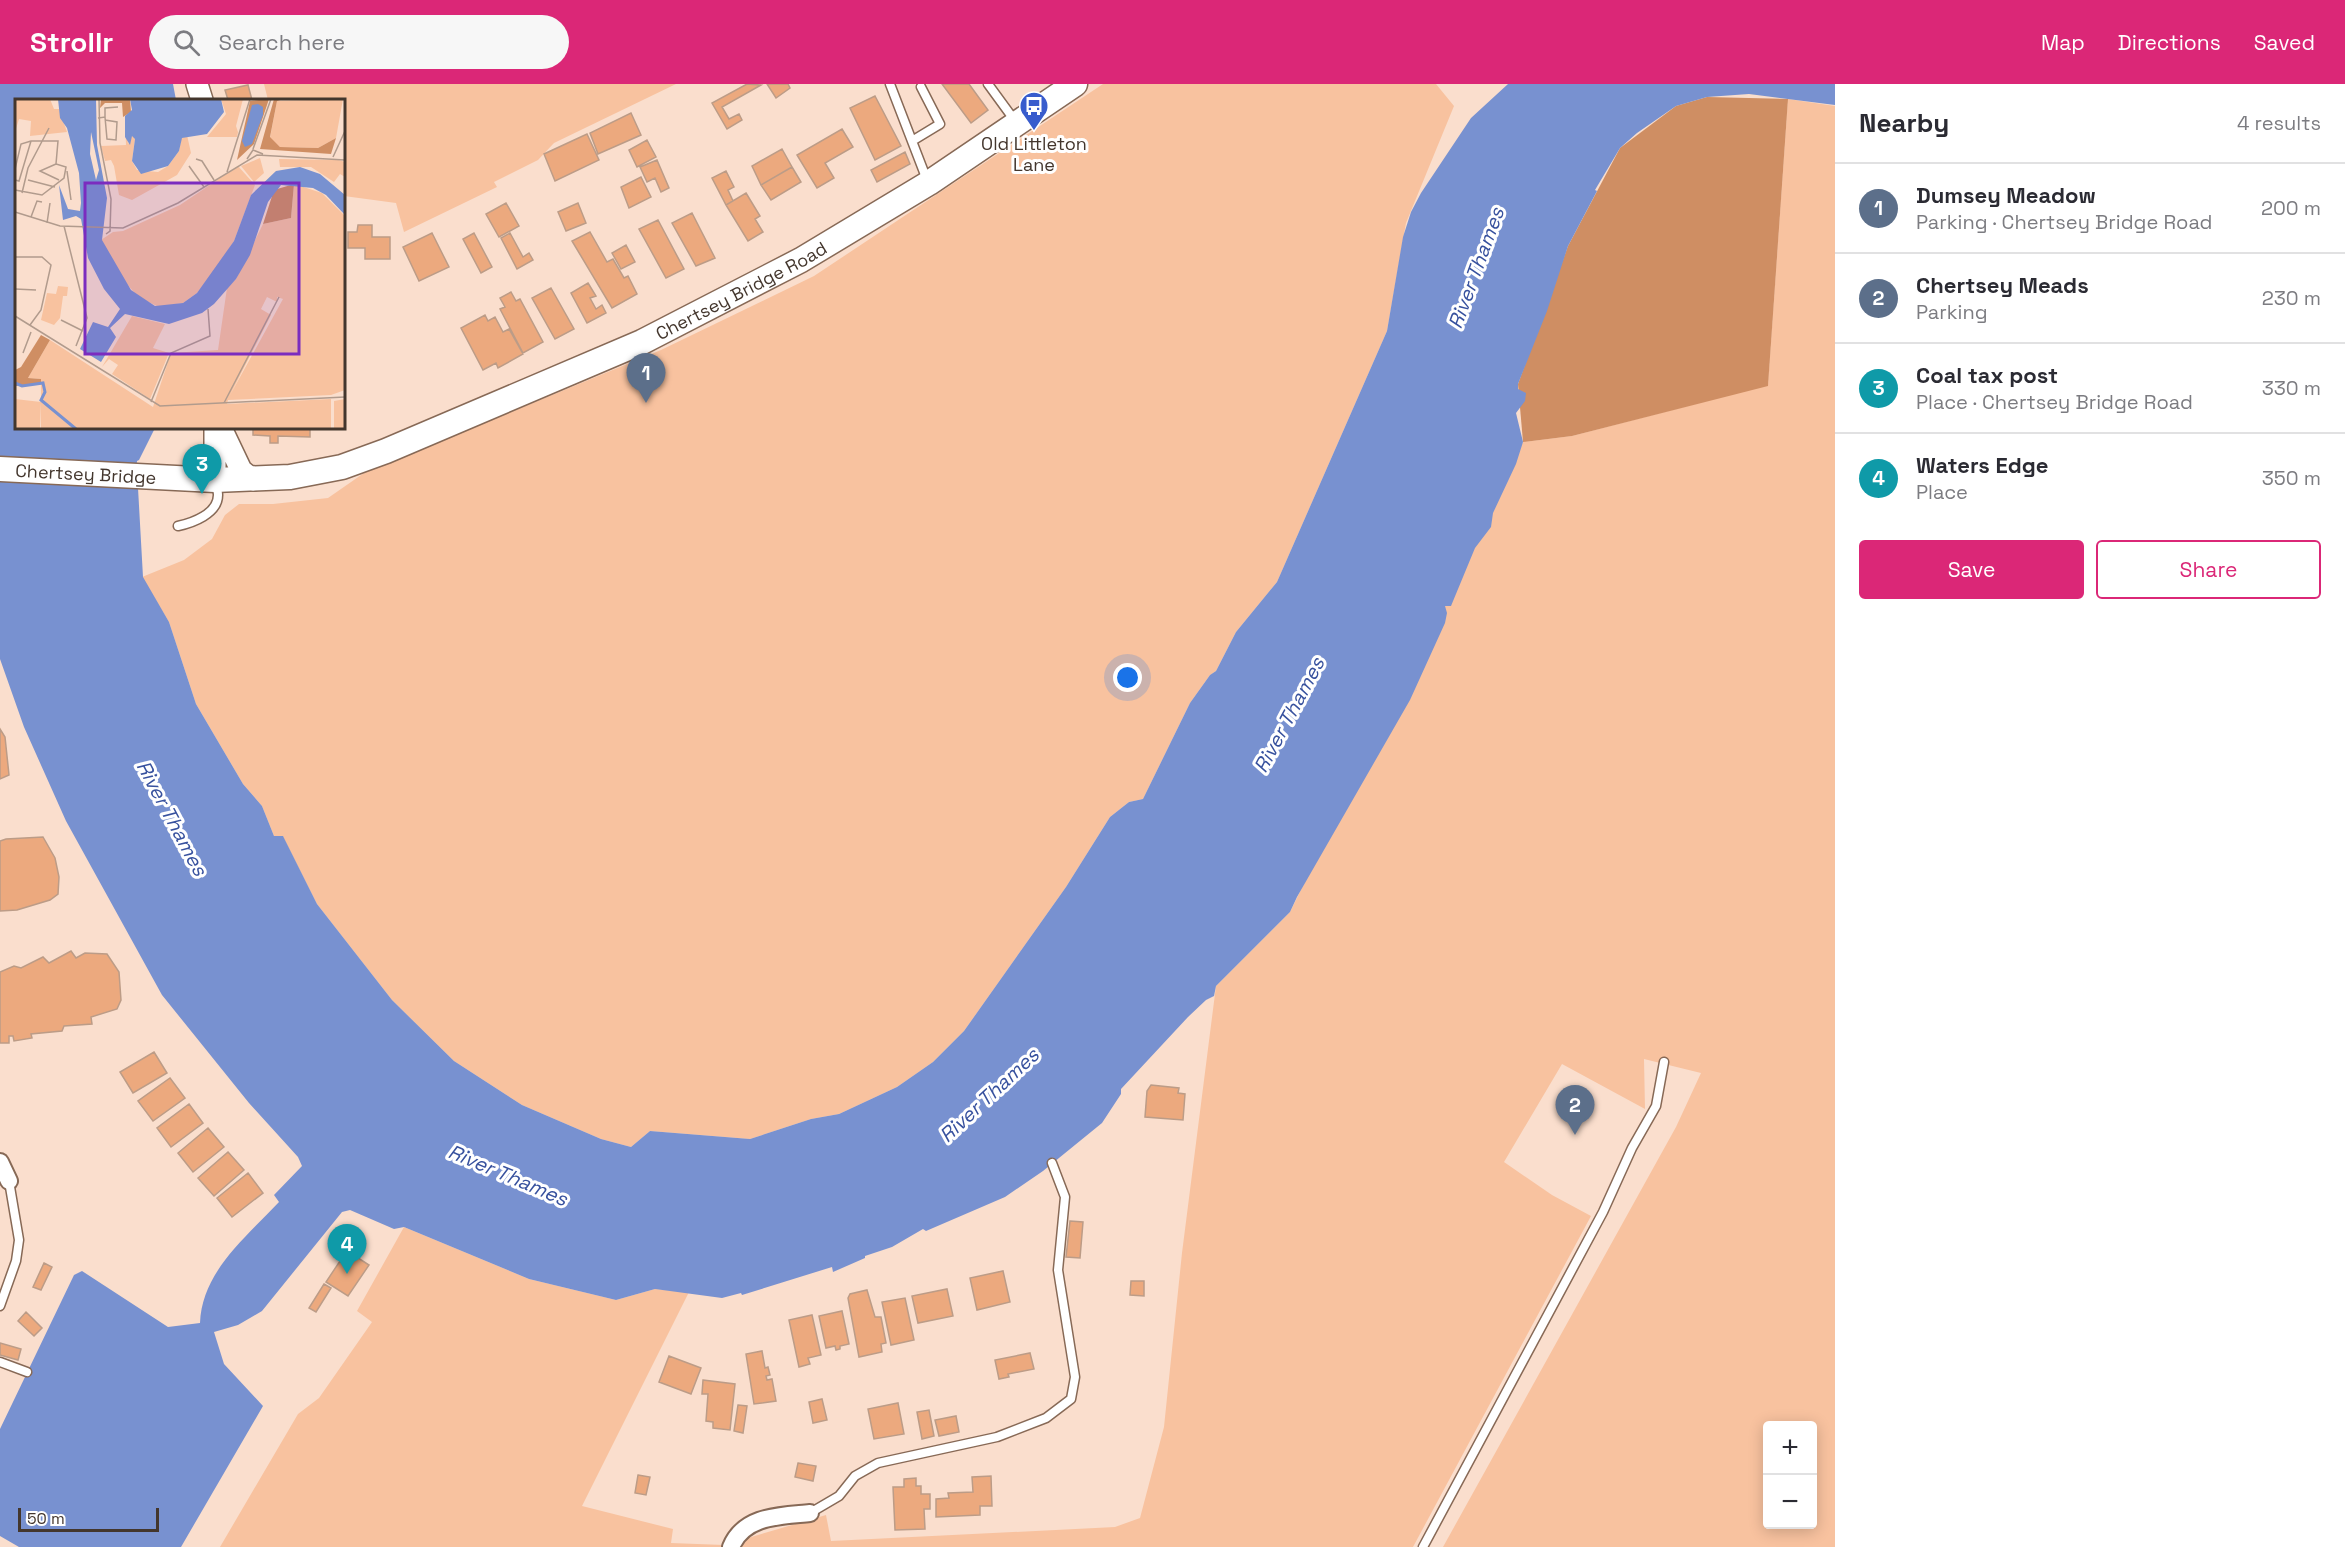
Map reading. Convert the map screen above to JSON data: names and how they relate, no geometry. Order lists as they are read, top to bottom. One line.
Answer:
{"streets":{"main road":["Chertsey Bridge Road","Chertsey Bridge"]},"crossings":[["Chertsey Bridge Road","Chertsey Bridge"]],"water":["River Thames"],"places":{"bus stop":["Old Littleton Lane"]},"scale_bar":"50 m","page":{"header":"Strollr","search":"Search here","nav":["Map","Directions","Saved"],"heading":["Nearby","4 results"],"list":[{"mark":"1","name":"Dumsey Meadow","note":"Parking · Chertsey Bridge Road","value":"200 m"},{"mark":"2","name":"Chertsey Meads","note":"Parking","value":"230 m"},{"mark":"3","name":"Coal tax post","note":"Place · Chertsey Bridge Road","value":"330 m"},{"mark":"4","name":"Waters Edge","note":"Place","value":"350 m"}],"pins":["1","3","2","4"],"buttons":["Save","Share"],"map_buttons":["+","−"],"scale":"50 m"}}
